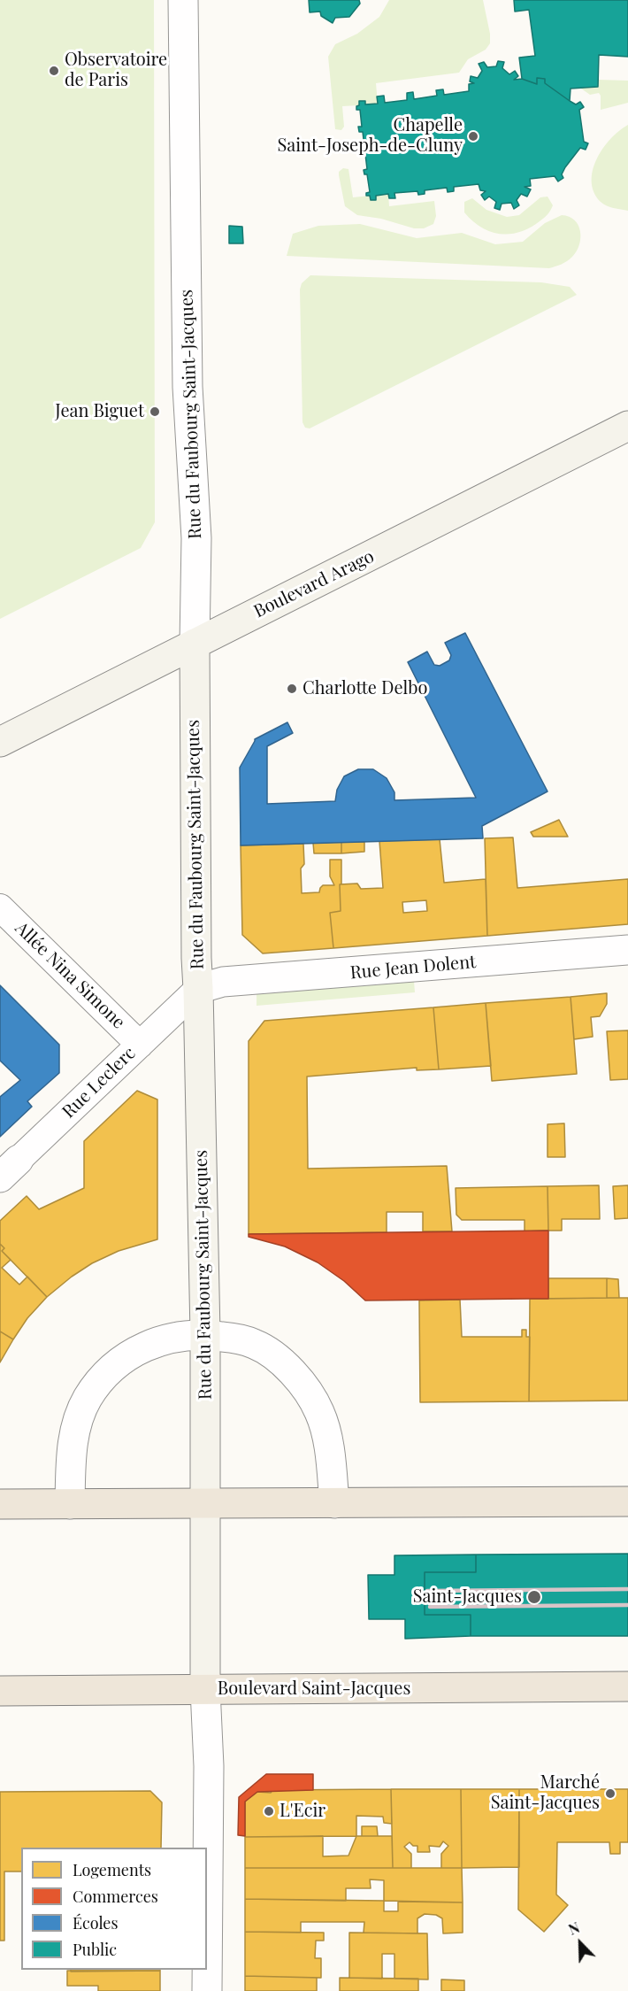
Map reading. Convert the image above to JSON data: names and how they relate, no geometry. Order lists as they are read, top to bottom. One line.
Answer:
{"streets":{"main road":["Rue du Faubourg Saint-Jacques","Boulevard Arago","Boulevard Saint-Jacques"],"street":["Rue Jean Dolent","Allée Nina Simone","Rue Leclerc"]},"crossings":[["Rue du Faubourg Saint-Jacques","Boulevard Arago"],["Rue du Faubourg Saint-Jacques","Rue Jean Dolent"],["Rue du Faubourg Saint-Jacques","Rue Leclerc"],["Rue du Faubourg Saint-Jacques","Boulevard Saint-Jacques"],["Rue Jean Dolent","Rue Leclerc"],["Allée Nina Simone","Rue Leclerc"]],"places":["Observatoire de Paris","Chapelle Saint-Joseph-de-Cluny","Jean Biguet","Charlotte Delbo","Saint-Jacques","Marché Saint-Jacques","L'Ecir"],"legend":["Logements","Commerces","Écoles","Public"],"north":"top left"}
